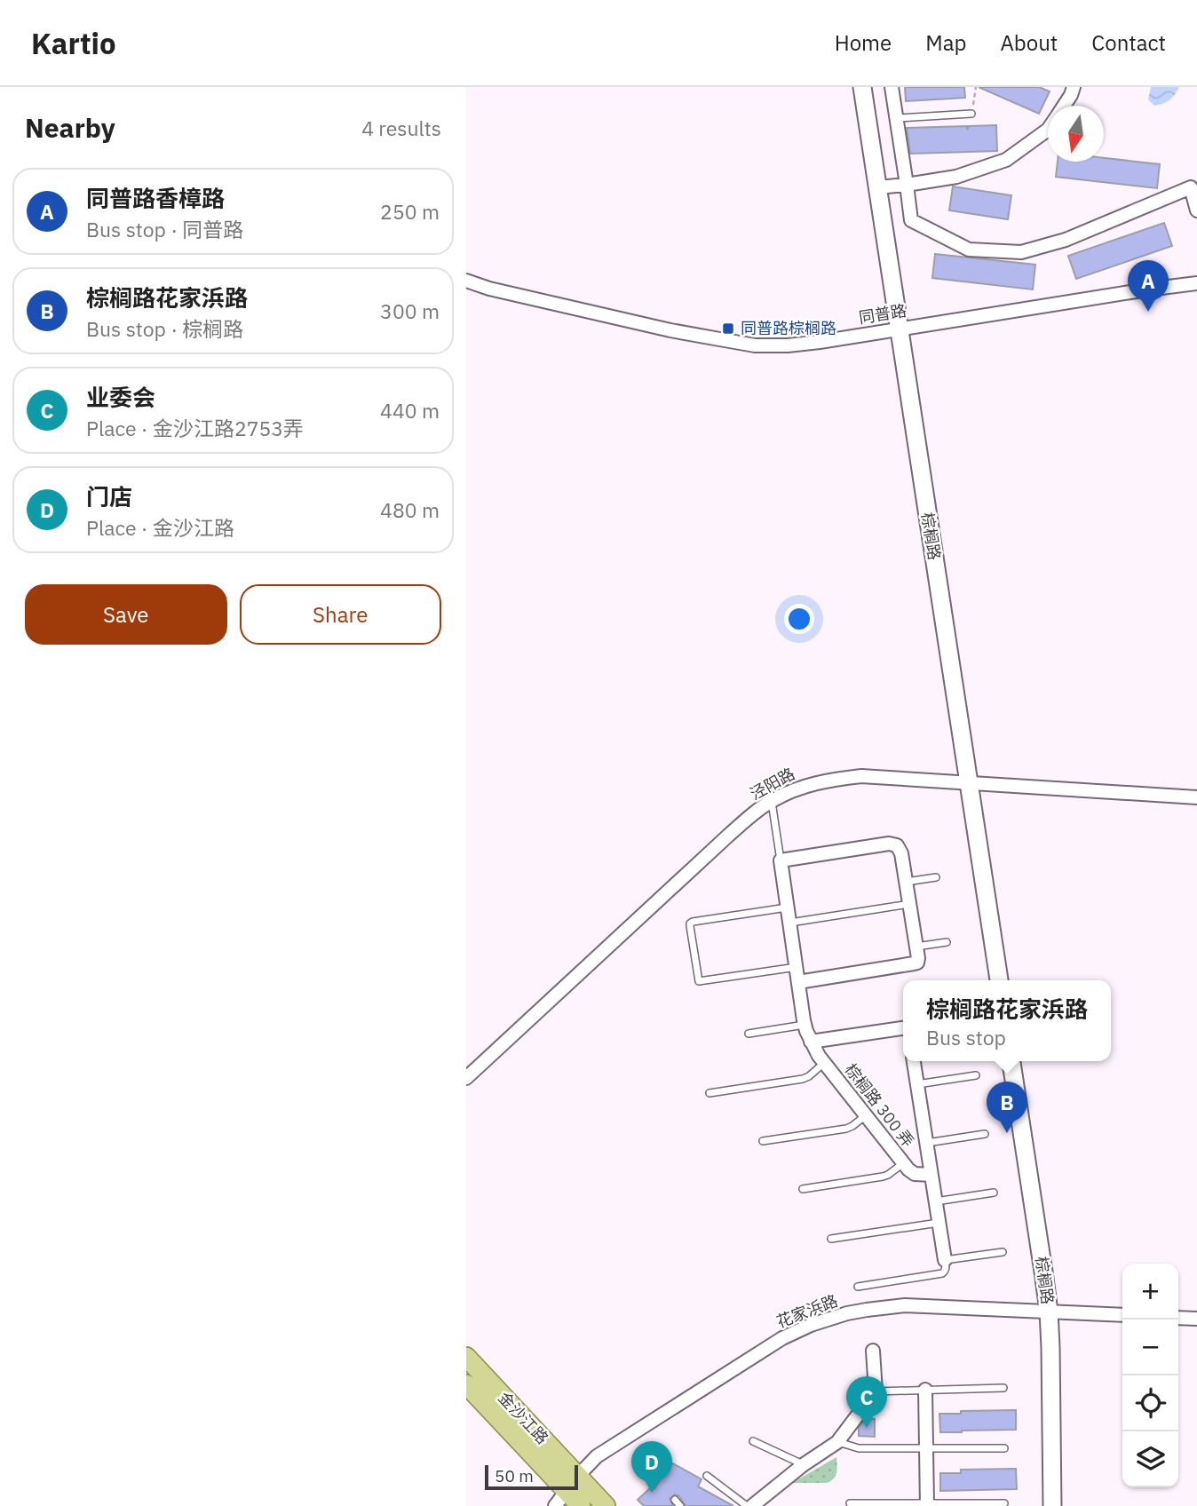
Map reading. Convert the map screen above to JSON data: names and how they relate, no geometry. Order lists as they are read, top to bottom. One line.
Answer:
{"streets":{"main road":["金沙江路"],"street":["同普路","棕榈路","泾阳路","棕榈路 300 弄","花家浜路"]},"crossings":[["同普路","棕榈路"],["棕榈路","泾阳路"],["棕榈路","花家浜路"],["花家浜路","金沙江路"]],"places":{"transit":["同普路棕榈路"]},"scale_bar":"50 m","north":"bottom","page":{"header":"Kartio","nav":["Home","Map","About","Contact"],"heading":["Nearby","4 results"],"list":[{"mark":"A","name":"同普路香樟路","note":"Bus stop · 同普路","value":"250 m"},{"mark":"B","name":"棕榈路花家浜路","note":"Bus stop · 棕榈路","value":"300 m"},{"mark":"C","name":"业委会","note":"Place · 金沙江路2753弄","value":"440 m"},{"mark":"D","name":"门店","note":"Place · 金沙江路","value":"480 m"}],"pins":["A","B","C","D"],"buttons":["Save","Share"],"popup":["棕榈路花家浜路","Bus stop"],"map_buttons":["+","−"],"scale":"50 m"}}
